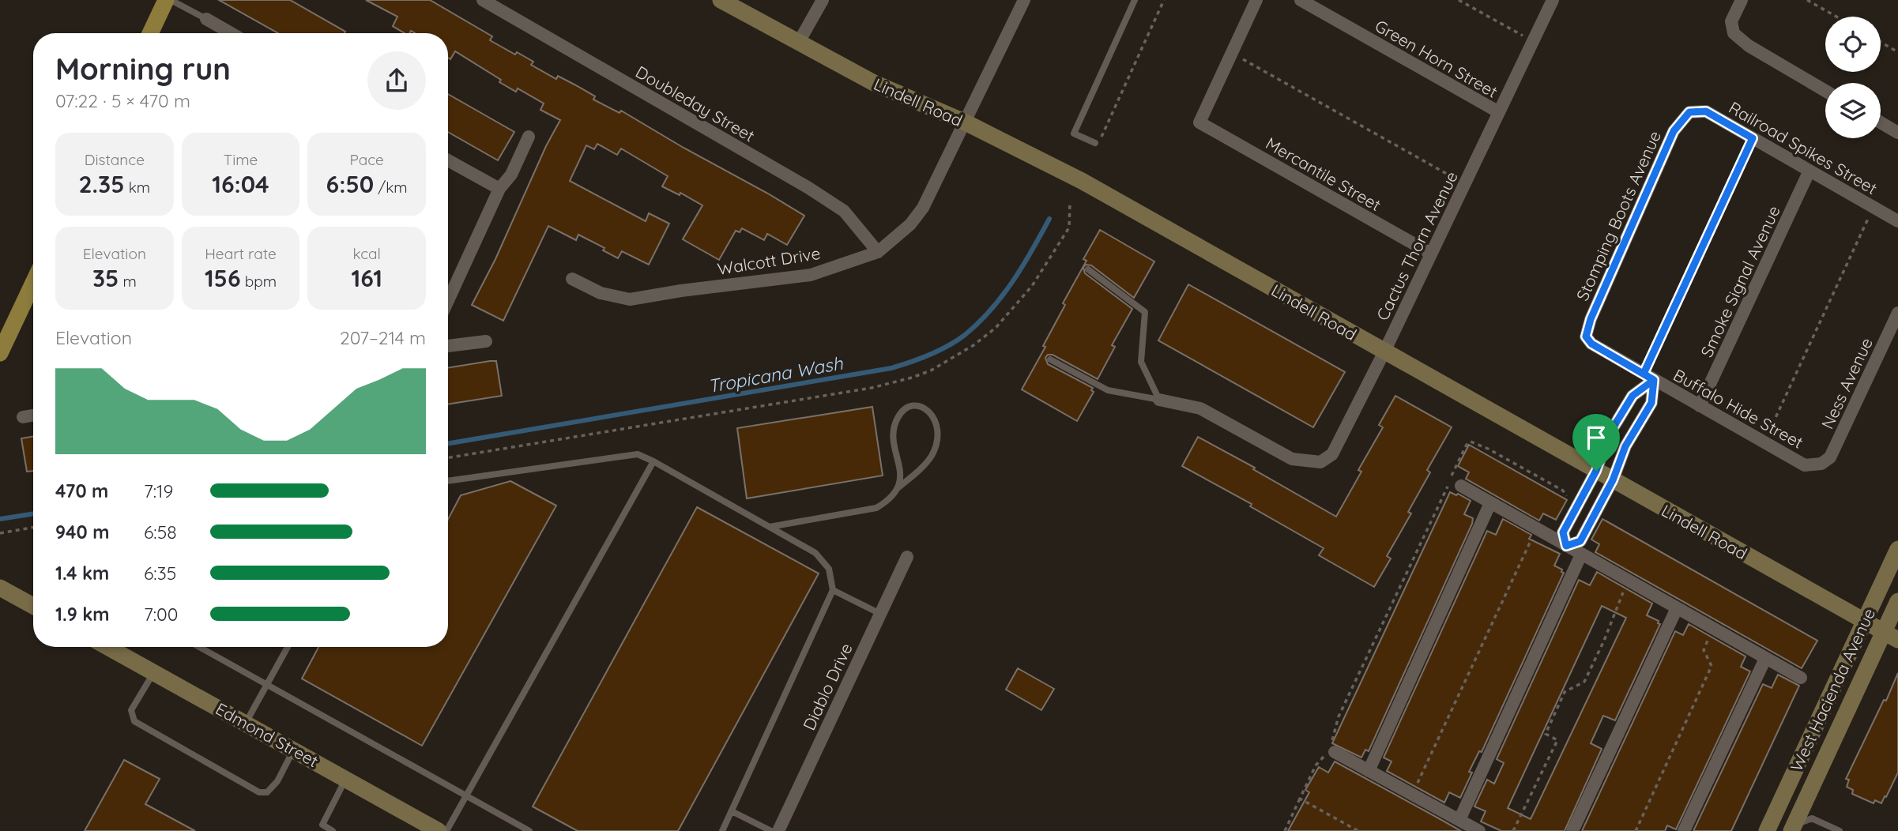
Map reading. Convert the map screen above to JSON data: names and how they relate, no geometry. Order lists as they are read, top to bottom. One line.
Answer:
{"streets":{"street":["Green Horn Street","Lindell Road","Doubleday Street","Railroad Spikes Street","Mercantile Street","Stomping Boots Avenue","Cactus Thorn Avenue","Walcott Drive","Smoke Signal Avenue","Ness Avenue","Buffalo Hide Street","Diablo Drive","West Hacienda Avenue","Edmond Street"]},"crossings":[["Green Horn Street","Cactus Thorn Avenue"],["Lindell Road","Cactus Thorn Avenue"],["Lindell Road","Walcott Drive"],["Lindell Road","West Hacienda Avenue"],["Doubleday Street","Walcott Drive"],["Railroad Spikes Street","Stomping Boots Avenue"],["Railroad Spikes Street","Smoke Signal Avenue"],["Mercantile Street","Cactus Thorn Avenue"],["Stomping Boots Avenue","Buffalo Hide Street"],["Smoke Signal Avenue","Buffalo Hide Street"],["Ness Avenue","Buffalo Hide Street"]],"water":["Tropicana Wash"],"page":{"heading":["Morning run","07:22 · 5 × 470 m"],"stats":[["Distance","2.35 km"],["Time","16:04"],["Pace","6:50 /km"],["Elevation","35 m"],["Heart rate","156 bpm"],["kcal","161"]],"chart":["Elevation","207–214 m"],"list":[{"name":"470 m","note":"7:19"},{"name":"940 m","note":"6:58"},{"name":"1.4 km","note":"6:35"},{"name":"1.9 km","note":"7:00"}]}}
